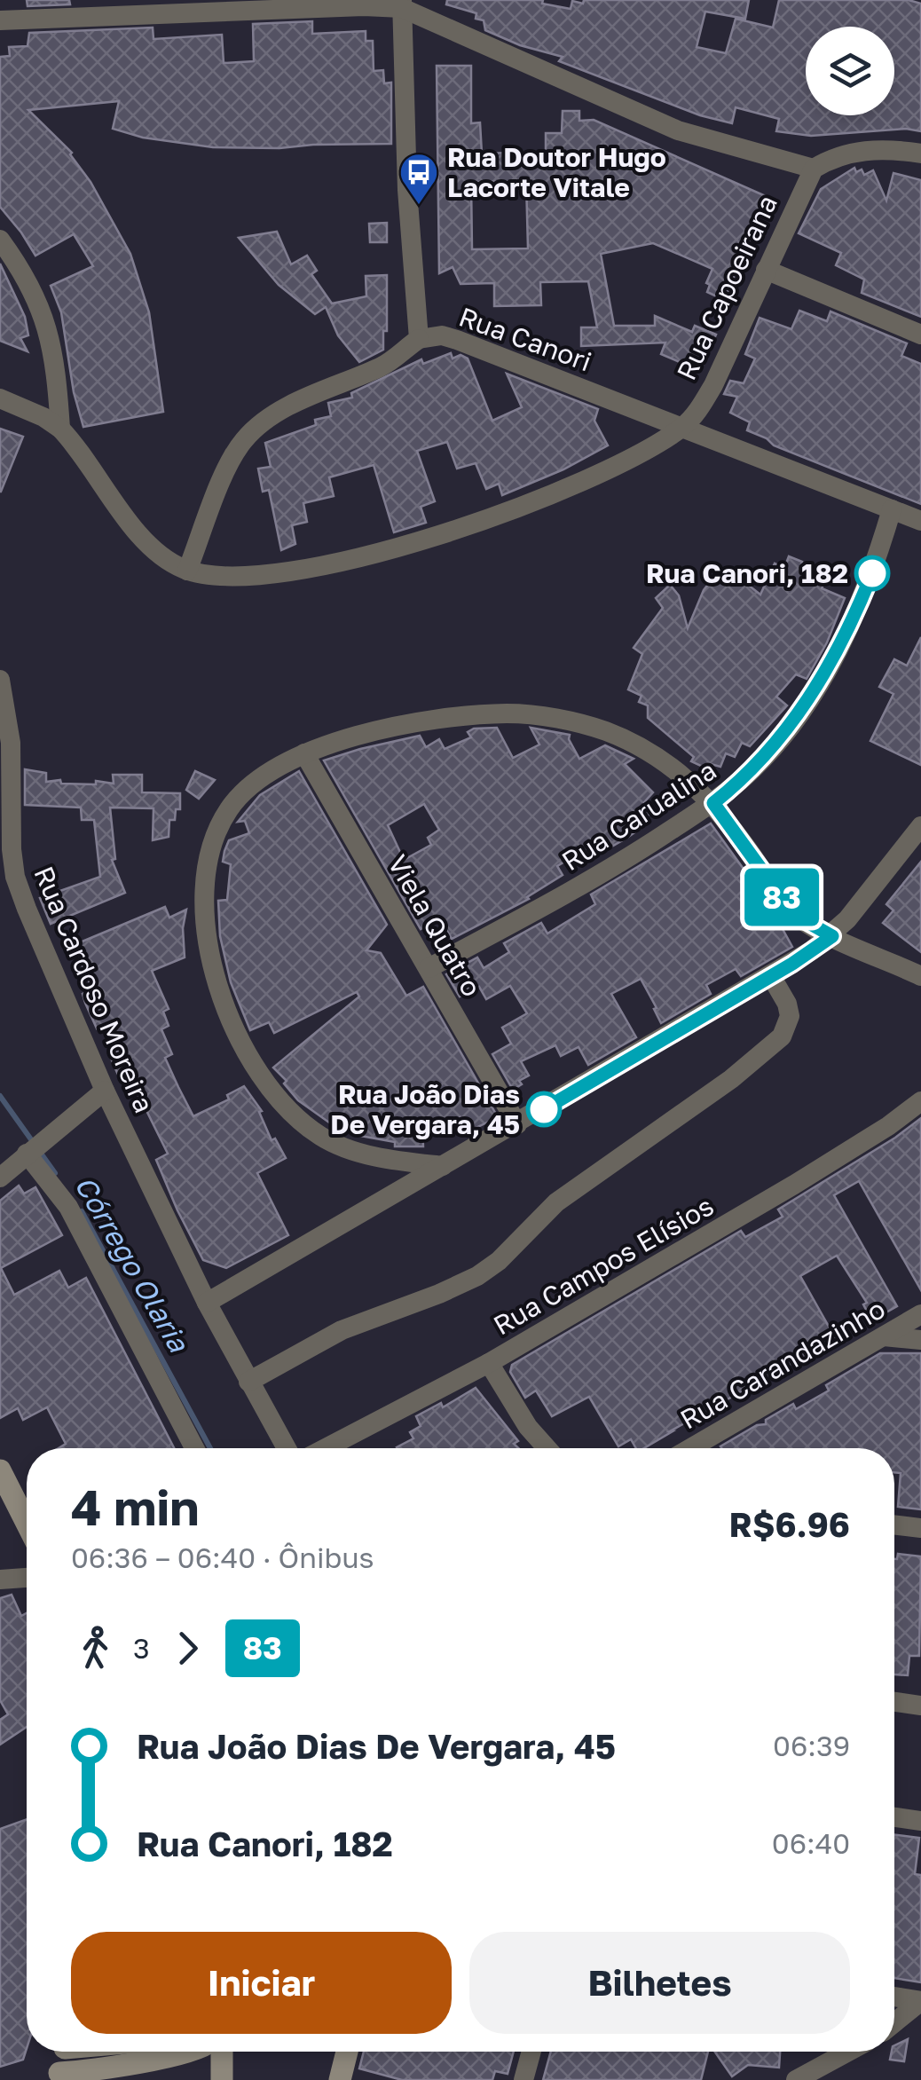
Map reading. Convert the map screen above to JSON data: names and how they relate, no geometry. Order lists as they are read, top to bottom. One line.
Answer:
{"streets":{"street":["Rua Capoeirana","Rua Canori","Rua Carualina","Viela Quatro","Rua Cardoso Moreira","Rua Campos Elísios","Rua Carandazinho"]},"crossings":[["Rua Capoeirana","Rua Canori"],["Rua Canori","Rua Carualina"],["Rua Carualina","Viela Quatro"]],"water":["Córrego Olaria"],"places":{"bus stop":["Rua Doutor Hugo Lacorte Vitale"],"other":["Rua Canori, 182","Rua João Dias De Vergara, 45"]},"lines":["bus line 83"],"page":{"on_map":"83","heading":["4 min","06:36 – 06:40 · Ônibus","R$6.96"],"legs":["3","83"],"list":[{"name":"Rua João Dias De Vergara, 45","value":"06:39"},{"name":"Rua Canori, 182","value":"06:40"}],"buttons":["Iniciar","Bilhetes"]}}
